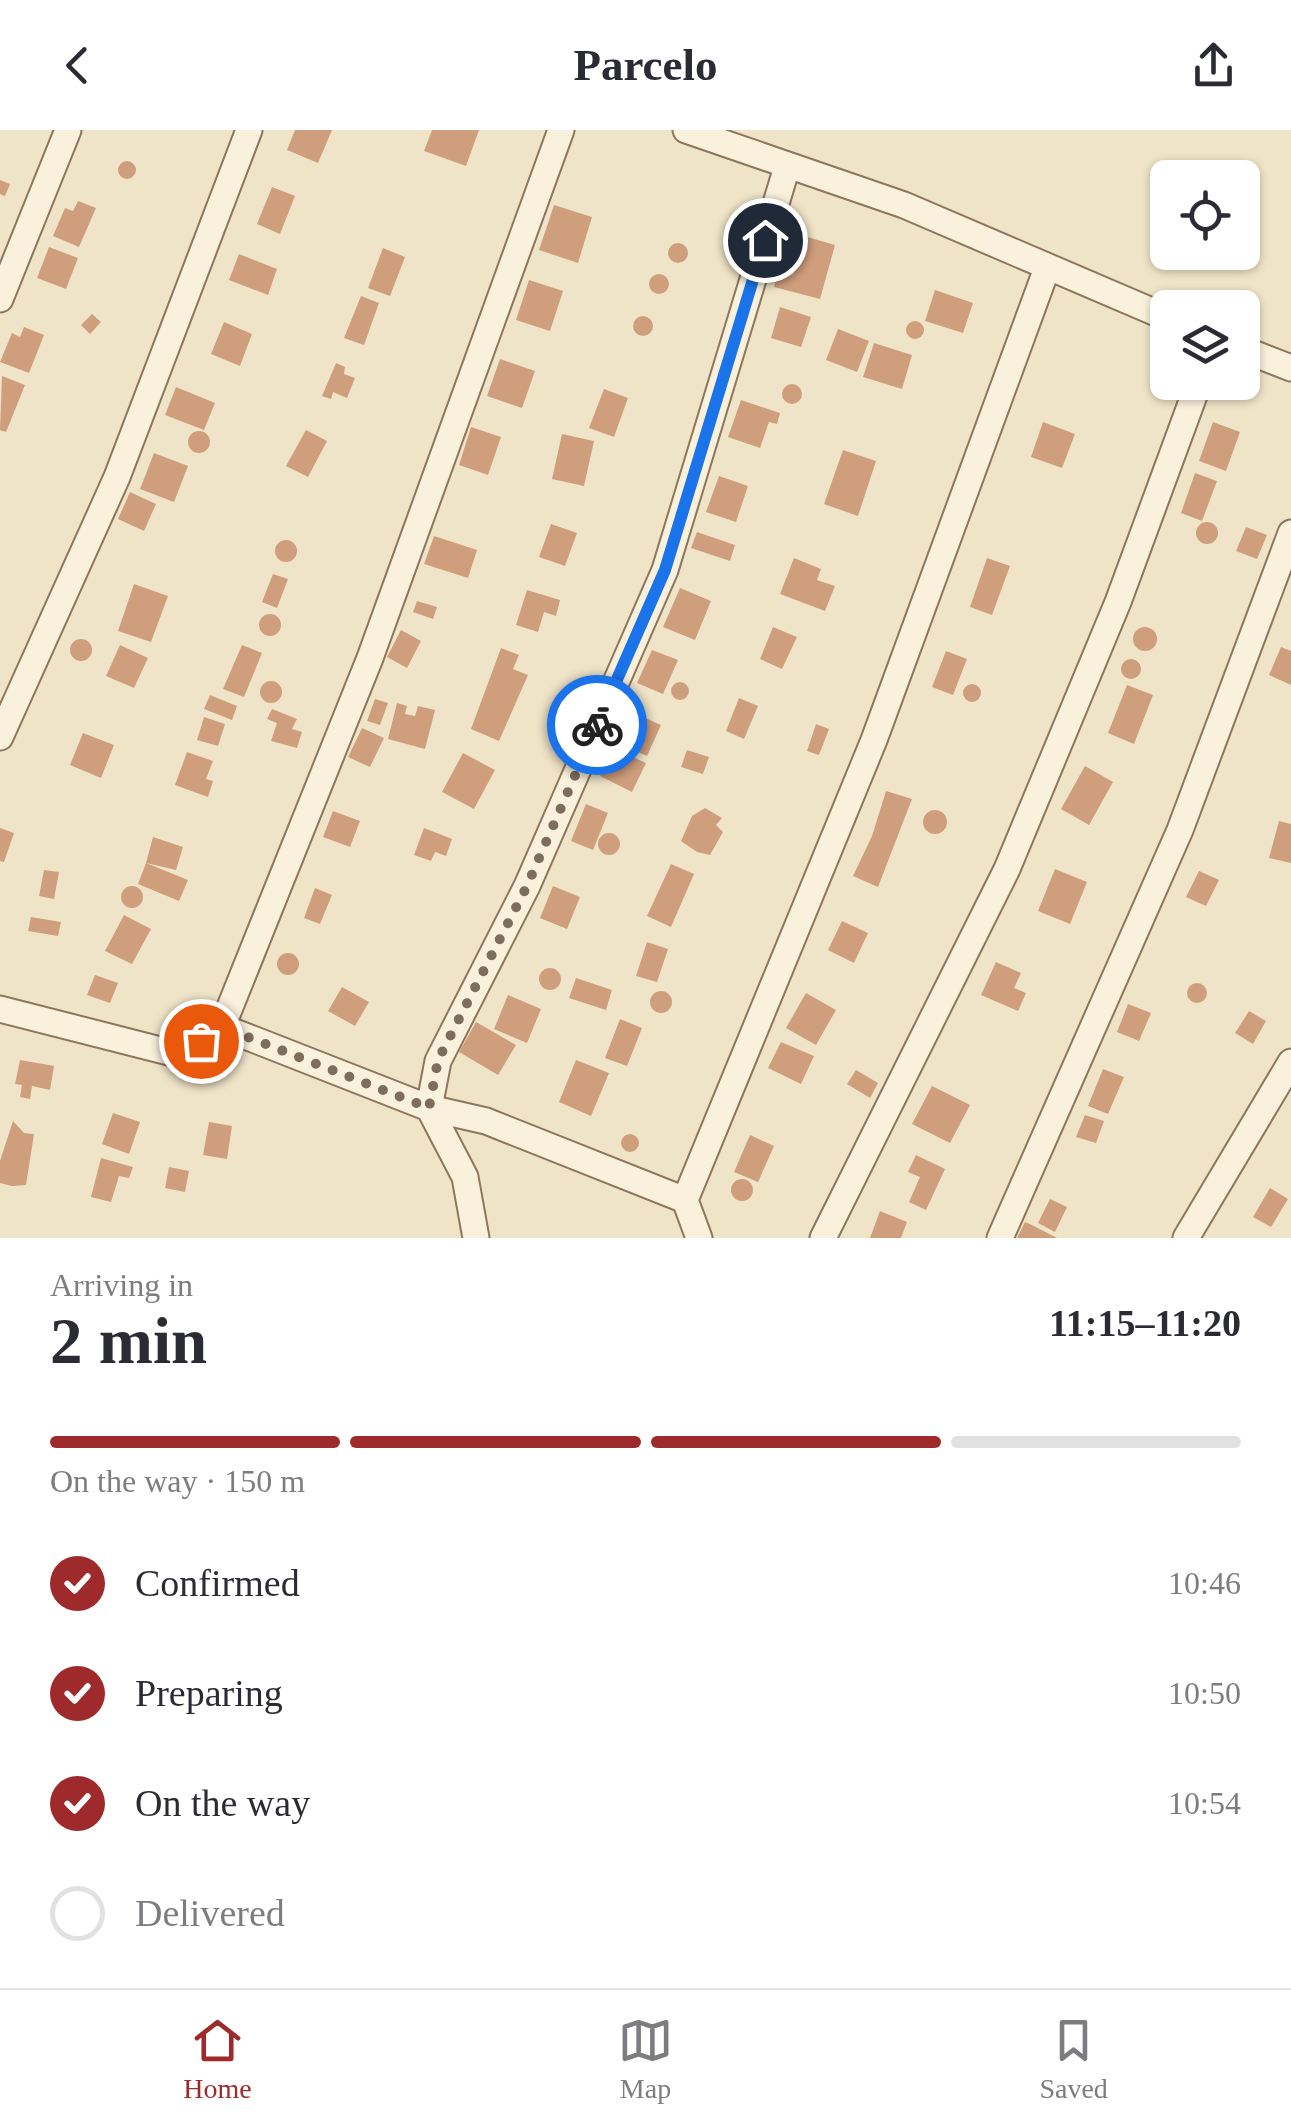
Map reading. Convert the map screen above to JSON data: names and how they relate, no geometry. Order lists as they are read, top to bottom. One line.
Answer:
{"page":{"header":"Parcelo","heading":["2 min","Arriving in","11:15–11:20"],"bar":"On the way · 150 m","list":[["Confirmed","10:46"],["Preparing","10:50"],["On the way","10:54"],"Delivered"],"tabs":["Home","Map","Saved"]}}
